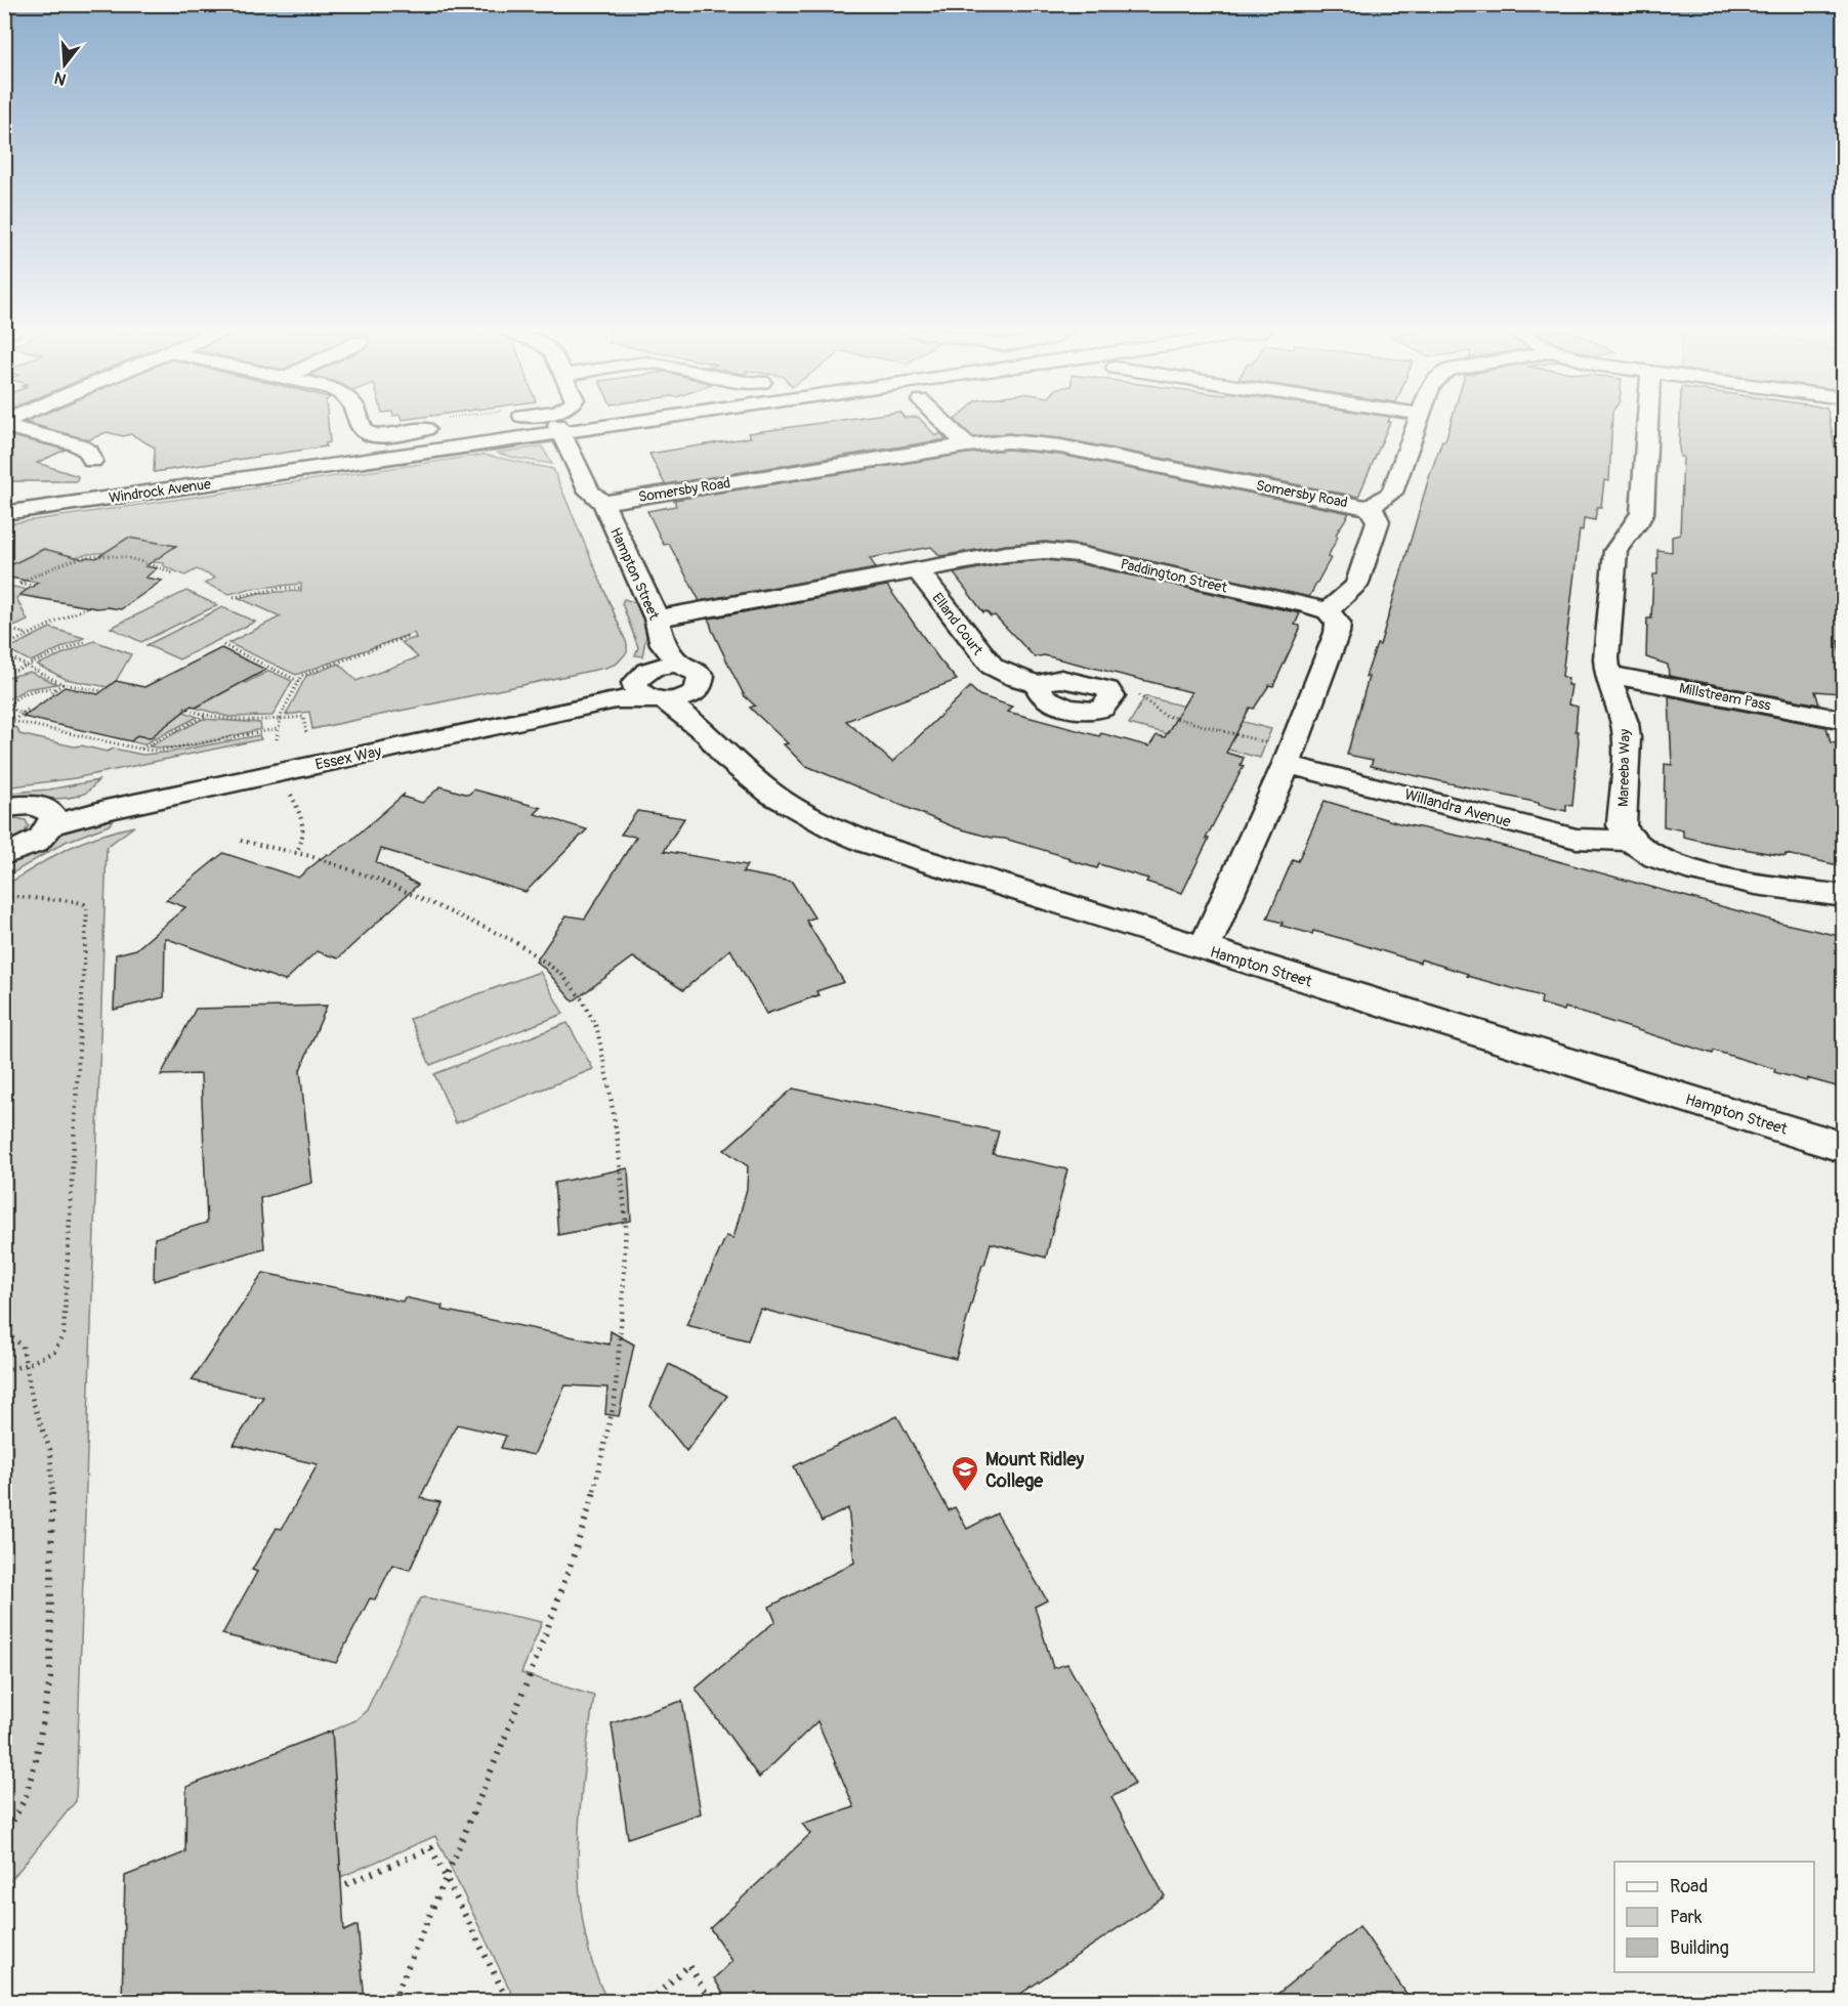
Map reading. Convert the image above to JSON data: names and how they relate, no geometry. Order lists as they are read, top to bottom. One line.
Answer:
{"streets":{"street":["Somersby Road","Windrock Avenue","Hampton Street","Paddington Street","Elland Court","Millstream Pass","Essex Way","Mareeba Way","Willandra Avenue"]},"crossings":[["Somersby Road","Hampton Street"],["Somersby Road","Paddington Street"],["Windrock Avenue","Hampton Street"],["Hampton Street","Paddington Street"],["Hampton Street","Essex Way"],["Paddington Street","Elland Court"],["Millstream Pass","Mareeba Way"],["Mareeba Way","Willandra Avenue"]],"places":{"school or university":["Mount Ridley College"]},"legend":["Road","Park","Building"],"north":"bottom"}
